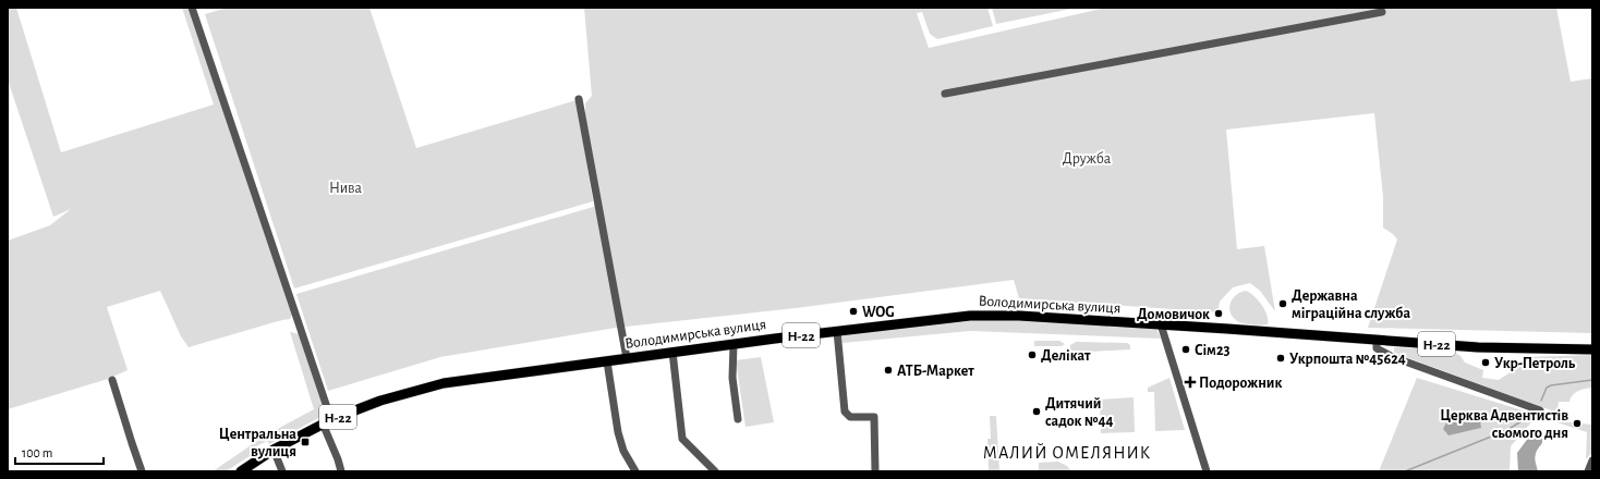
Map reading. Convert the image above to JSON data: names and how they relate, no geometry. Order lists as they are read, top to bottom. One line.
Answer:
{"streets":{"main road":["Володимирська вулиця","Н-22"]},"crossings":[["Володимирська вулиця","Н-22"]],"districts":["МАЛИЙ ОМЕЛЯНИК"],"parks":["Дружба","Нива"],"places":{"other":["Державна міграційна служба","WOG","Домовичок","Сім23","Делікат","Укрпошта №45624","Укр-Петроль","АТБ-Маркет","Дитячий садок №44","Церква Адвентистів сьомого дня"],"health":["Подорожник"],"transit":["Центральна вулиця"]},"scale_bar":"100 m"}
